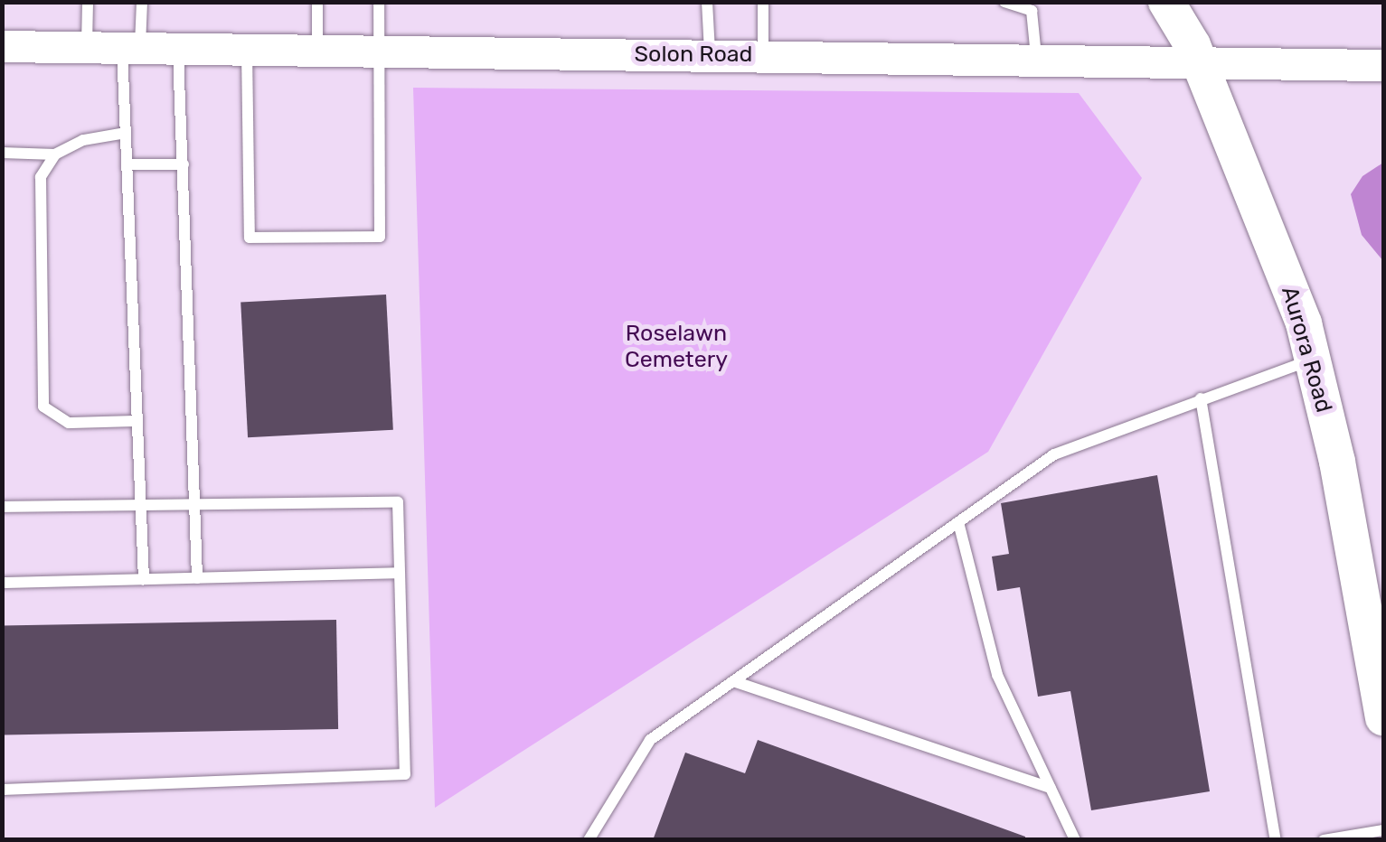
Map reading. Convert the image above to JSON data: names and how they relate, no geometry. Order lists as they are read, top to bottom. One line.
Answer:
{"streets":{"main road":["Aurora Road"],"street":["Solon Road"]},"crossings":[["Solon Road","Aurora Road"]],"parks":["Roselawn Cemetery"]}
